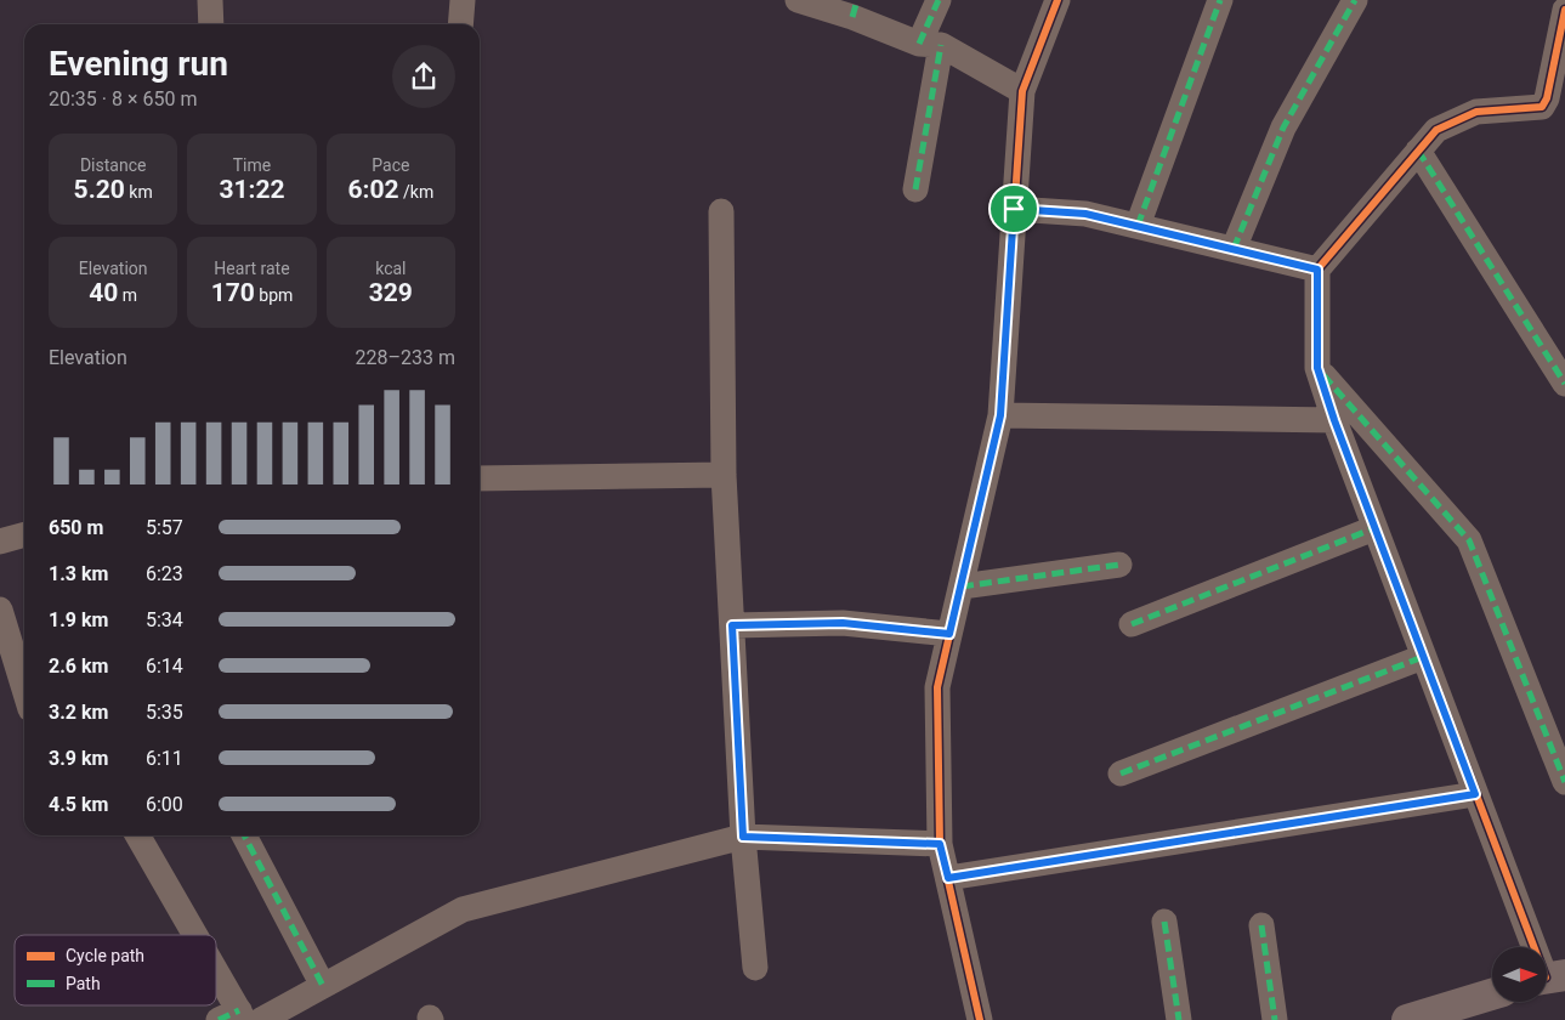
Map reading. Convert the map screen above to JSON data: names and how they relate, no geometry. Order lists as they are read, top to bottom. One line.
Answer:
{"legend":["Cycle path","Path"],"north":"right","page":{"heading":["Evening run","20:35 · 8 × 650 m"],"stats":[["Distance","5.20 km"],["Time","31:22"],["Pace","6:02 /km"],["Elevation","40 m"],["Heart rate","170 bpm"],["kcal","329"]],"chart":["Elevation","228–233 m"],"list":[{"name":"650 m","note":"5:57"},{"name":"1.3 km","note":"6:23"},{"name":"1.9 km","note":"5:34"},{"name":"2.6 km","note":"6:14"},{"name":"3.2 km","note":"5:35"},{"name":"3.9 km","note":"6:11"},{"name":"4.5 km","note":"6:00"}]}}
